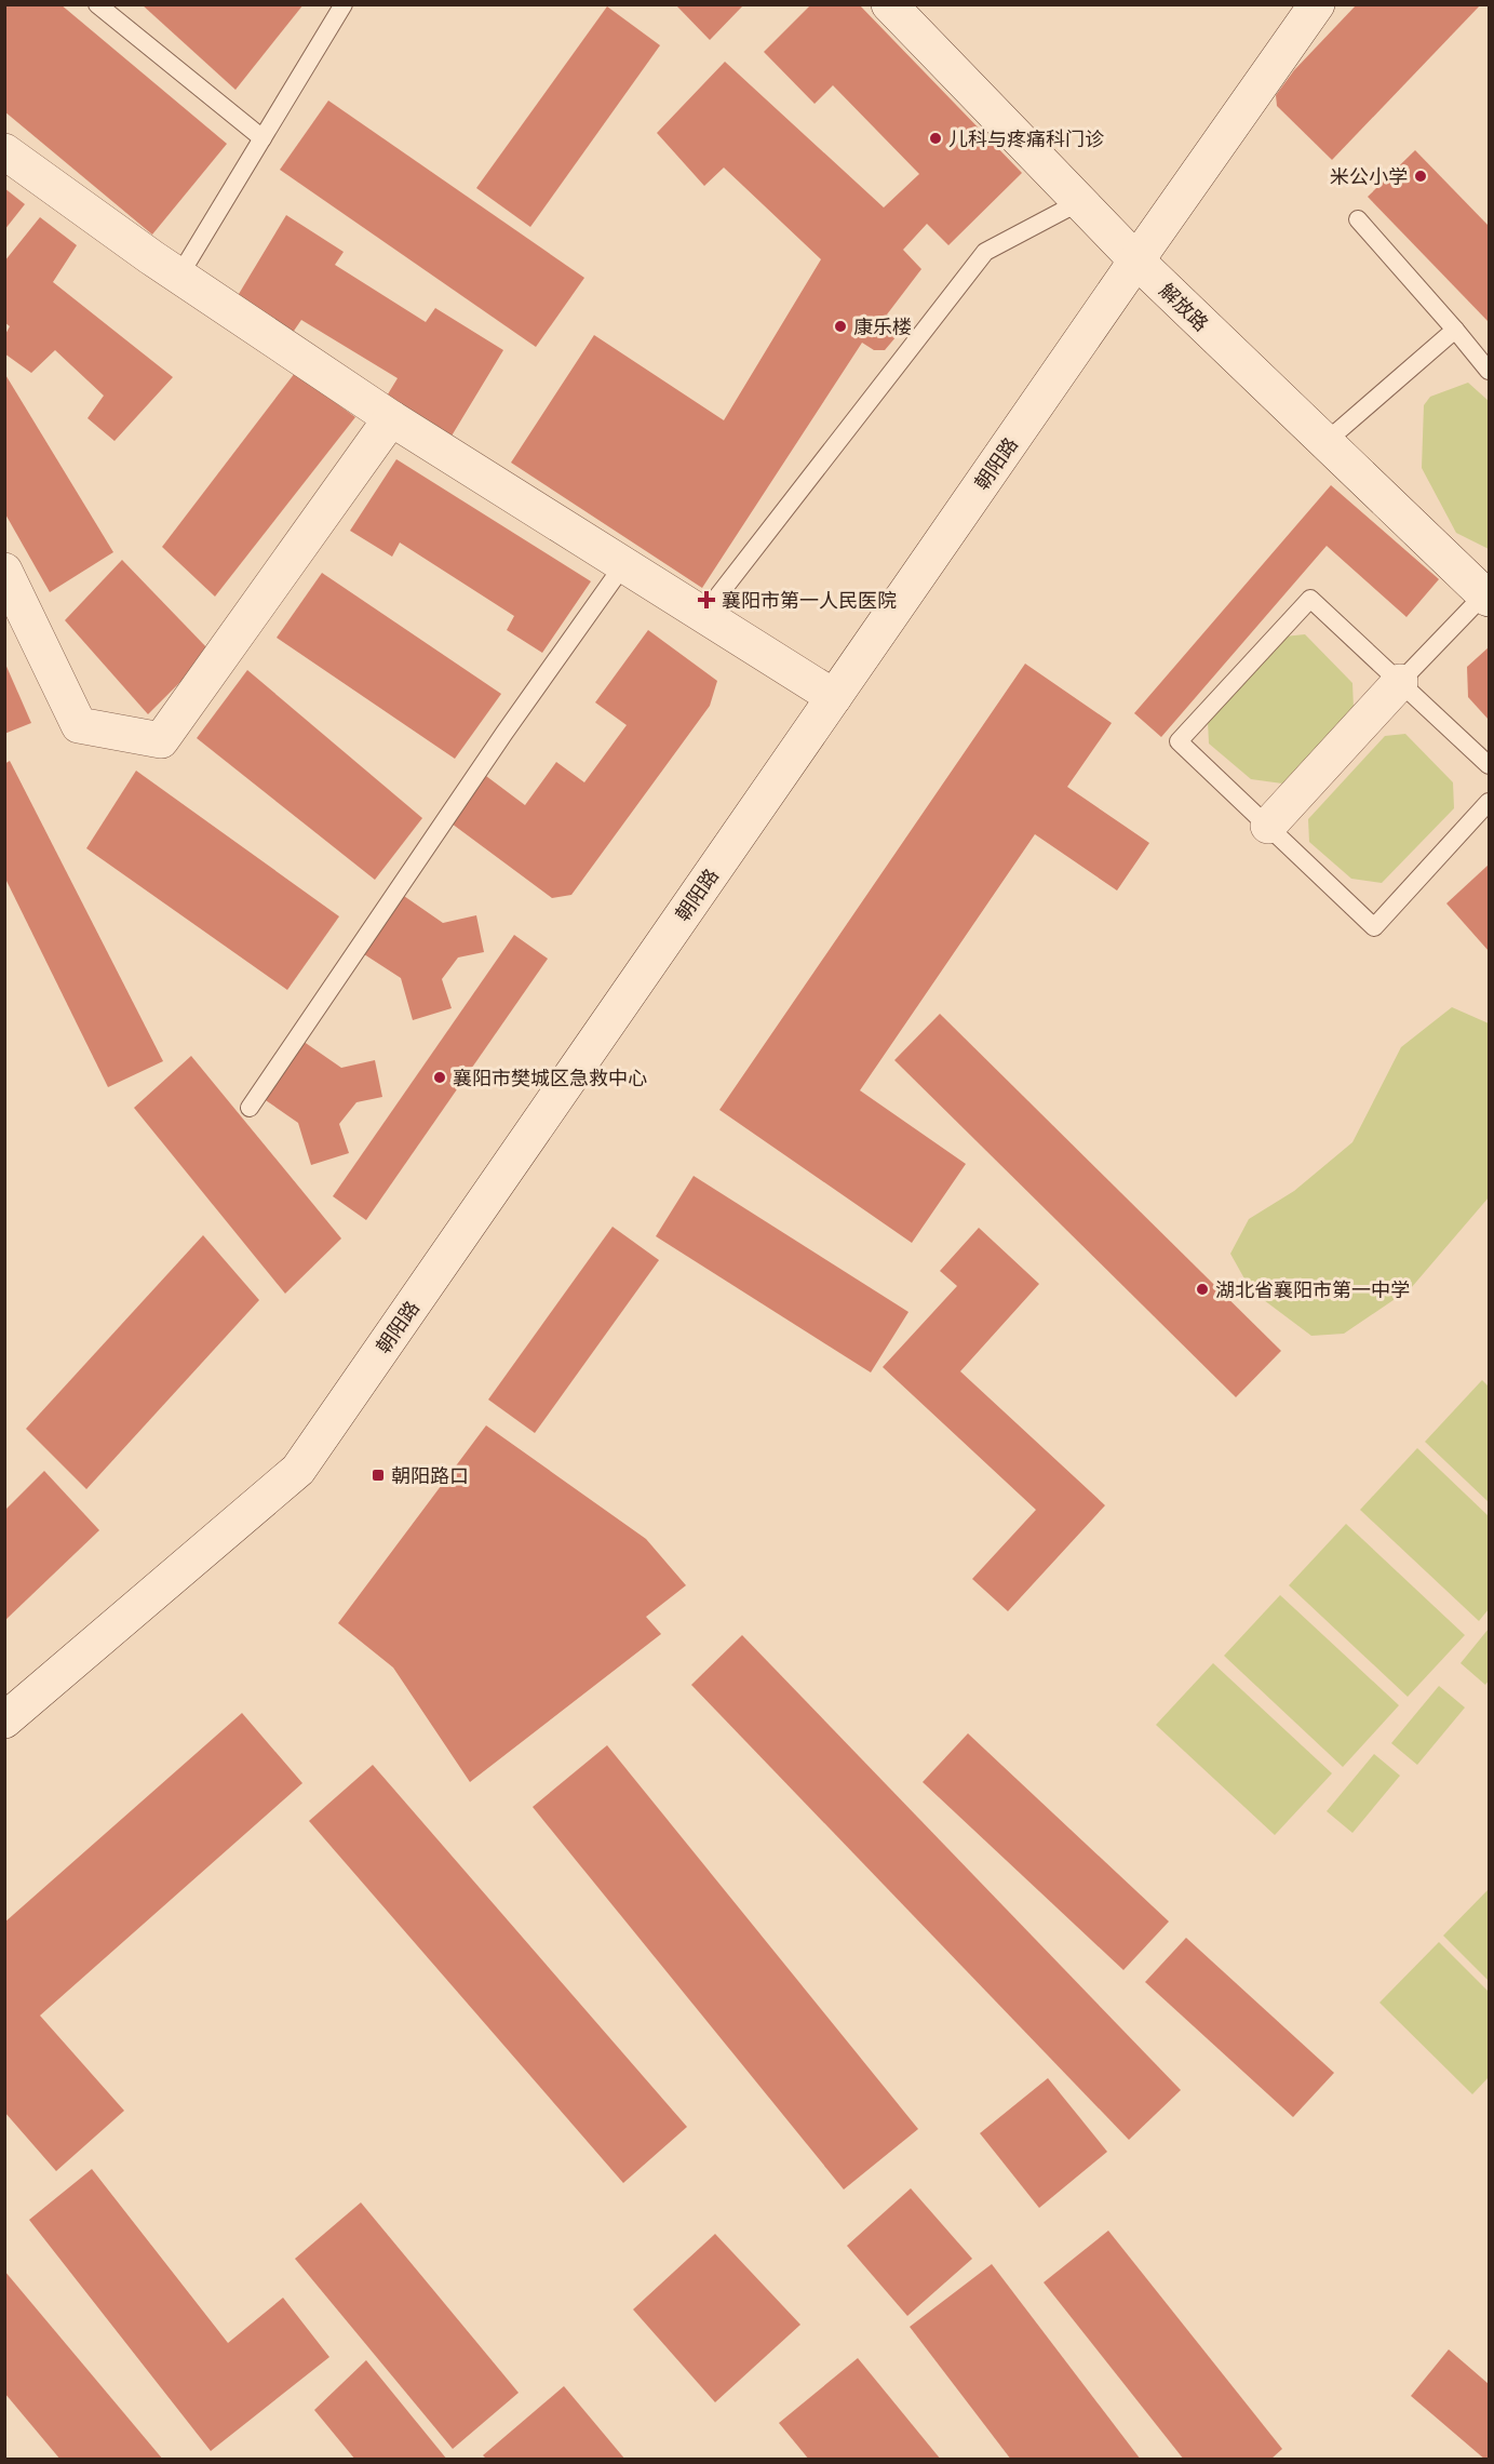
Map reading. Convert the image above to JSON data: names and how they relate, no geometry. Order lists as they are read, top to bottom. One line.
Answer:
{"streets":{"street":["解放路","朝阳路"]},"crossings":[["解放路","朝阳路"]],"places":{"other":["儿科与疼痛科门诊","米公小学","康乐楼","襄阳市樊城区急救中心","湖北省襄阳市第一中学"],"health":["襄阳市第一人民医院"],"transit":["朝阳路口"]}}
